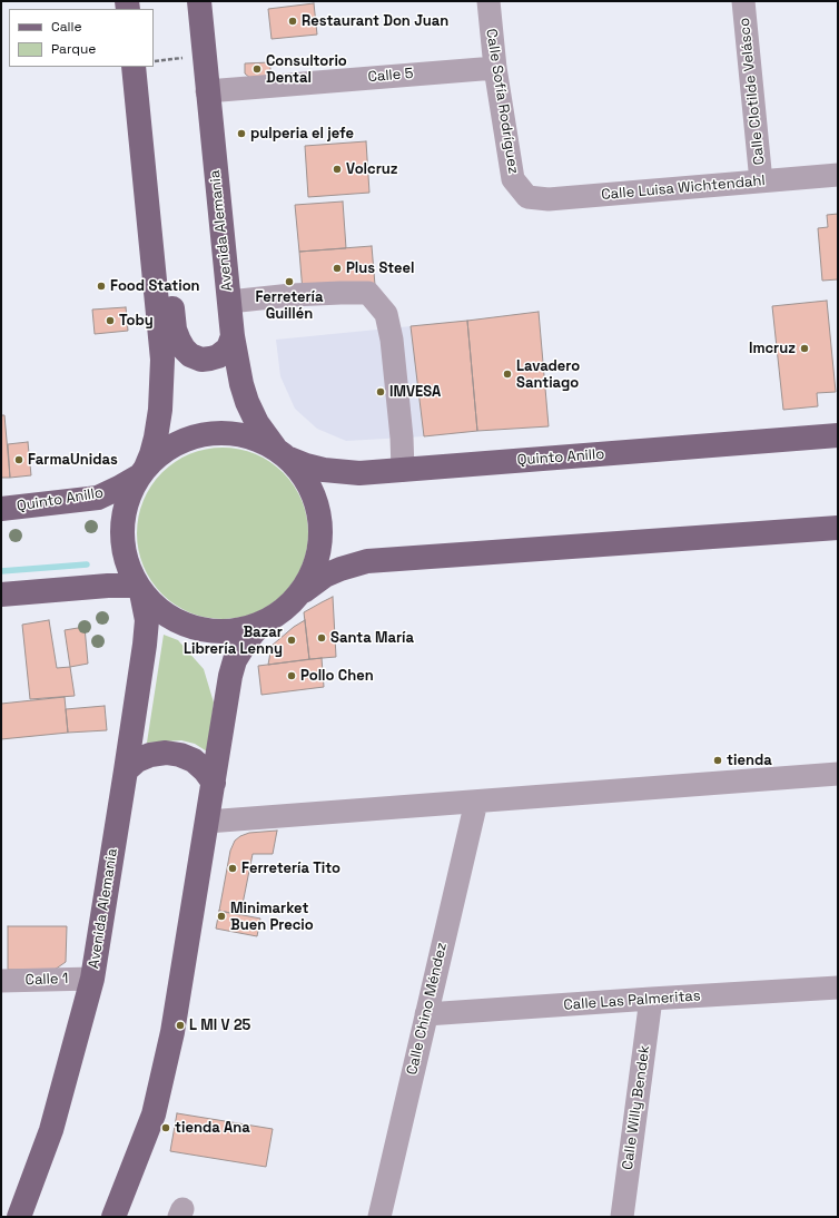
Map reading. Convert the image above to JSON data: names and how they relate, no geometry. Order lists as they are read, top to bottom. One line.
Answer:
{"streets":{"main road":["Avenida Alemania","Quinto Anillo"],"street":["Calle 5","Calle Clotilde Velásco","Calle Sofía Rodríguez","Calle Luisa Wichtendahl","Calle 1","Calle Las Palmeritas","Calle Chino Méndez","Calle Willy Bendek"]},"crossings":[["Calle 5","Calle Sofía Rodríguez"],["Calle 5","Avenida Alemania"],["Calle Clotilde Velásco","Calle Luisa Wichtendahl"],["Calle Sofía Rodríguez","Calle Luisa Wichtendahl"],["Avenida Alemania","Quinto Anillo"],["Avenida Alemania","Calle 1"],["Calle Las Palmeritas","Calle Chino Méndez"],["Calle Las Palmeritas","Calle Willy Bendek"]],"places":["Restaurant Don Juan","Consultorio Dental","pulperia el jefe","Volcruz","Plus Steel","Ferretería Guillén","Food Station","Toby","Imcruz","Lavadero Santiago","IMVESA","FarmaUnidas","Santa María","Bazar Librería Lenny","Pollo Chen","tienda","Ferretería Tito","Minimarket Buen Precio","L MI V 25","tienda Ana"],"legend":["Calle","Parque"]}
